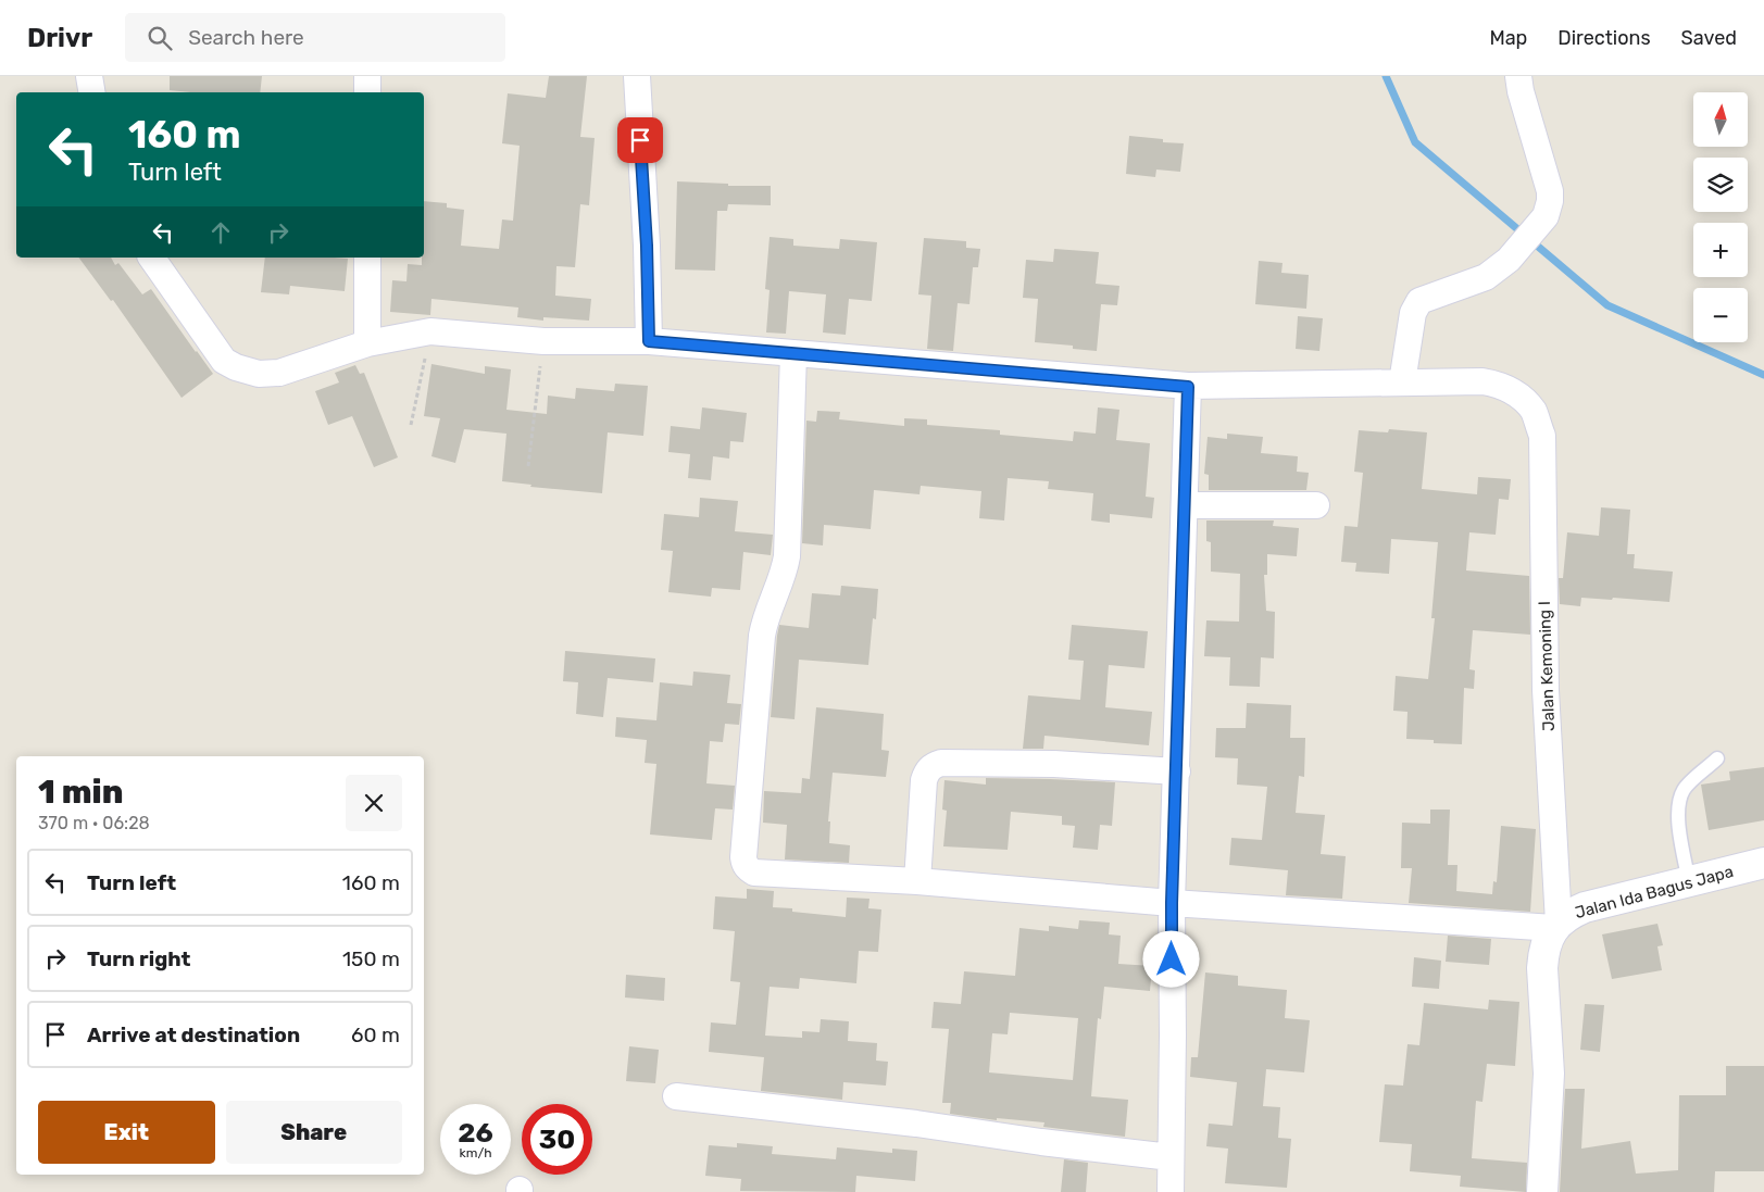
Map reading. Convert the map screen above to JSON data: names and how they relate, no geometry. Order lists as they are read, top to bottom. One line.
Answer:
{"streets":{"street":["Jalan Kemoning I","Jalan Ida Bagus Japa"]},"crossings":[["Jalan Kemoning I","Jalan Ida Bagus Japa"]],"north":"top","page":{"header":"Drivr","search":"Search here","nav":["Map","Directions","Saved"],"map_buttons":["+","−"],"turn":["160 m","Turn left"],"heading":["1 min","370 m · 06:28"],"list":[{"name":"Turn left","value":"160 m"},{"name":"Turn right","value":"150 m"},{"name":"Arrive at destination","value":"60 m"}],"buttons":["Exit","Share"],"speed":"26 km/h","limit":"30"}}
